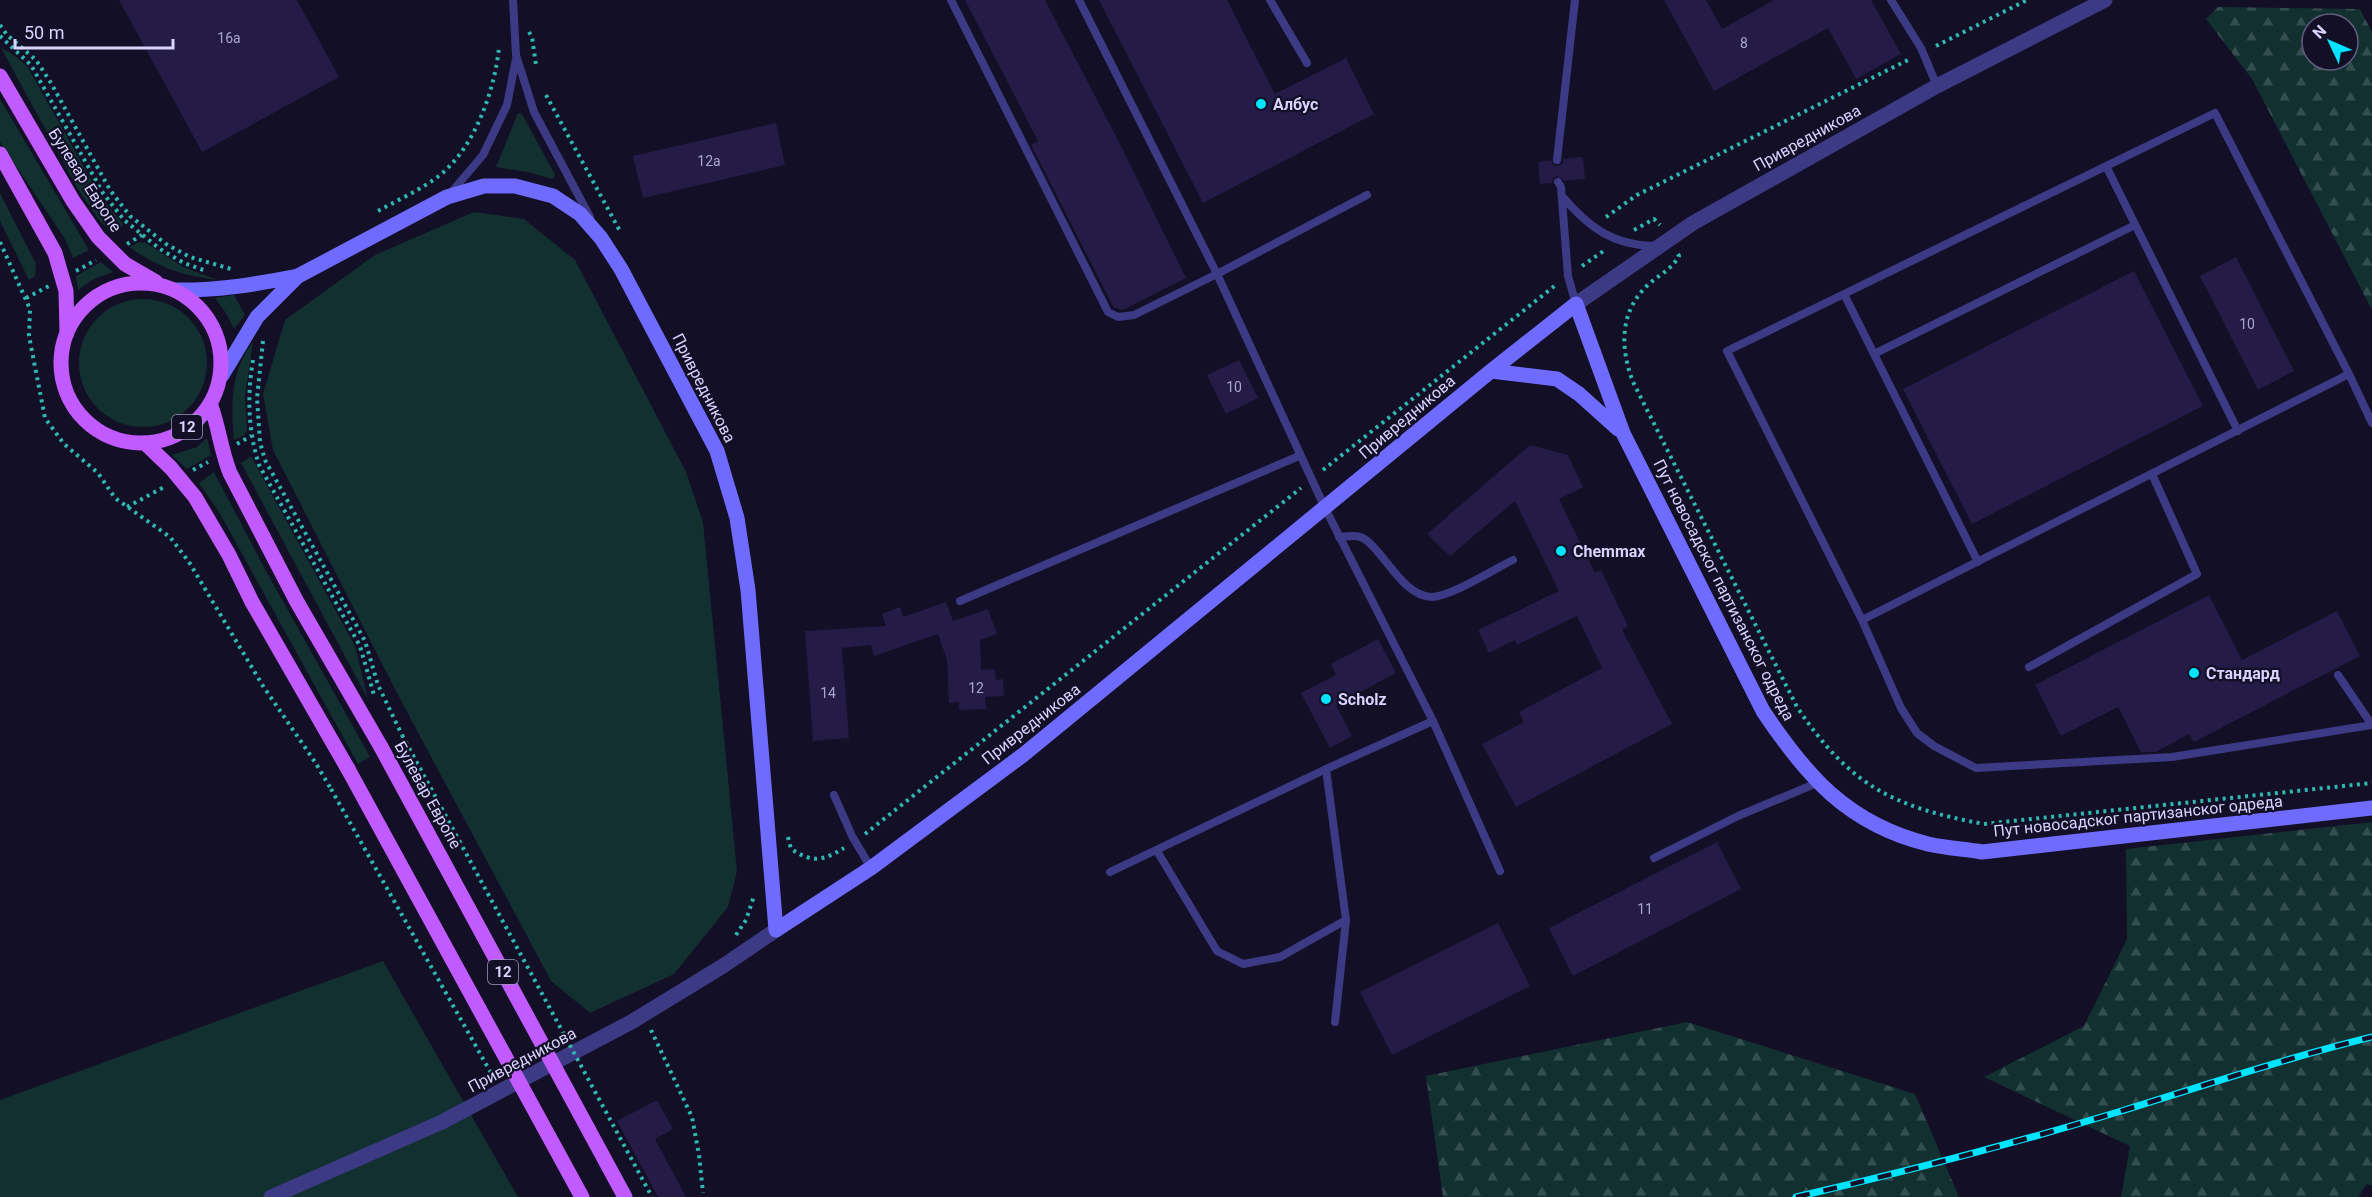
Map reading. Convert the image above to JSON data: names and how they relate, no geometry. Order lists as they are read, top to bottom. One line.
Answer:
{"streets":{"main road":["Булевар Европе","12"],"street":["Привредникова","Пут новосадског партизанског одреда"]},"crossings":[["Привредникова","Пут новосадског партизанског одреда"],["Булевар Европе","12"]],"places":["Албус","Chemmax","Стандард","Scholz"],"house_numbers":["16a","8","12a","10","10","12","14","11"],"scale_bar":"50 m","north":"top left"}
